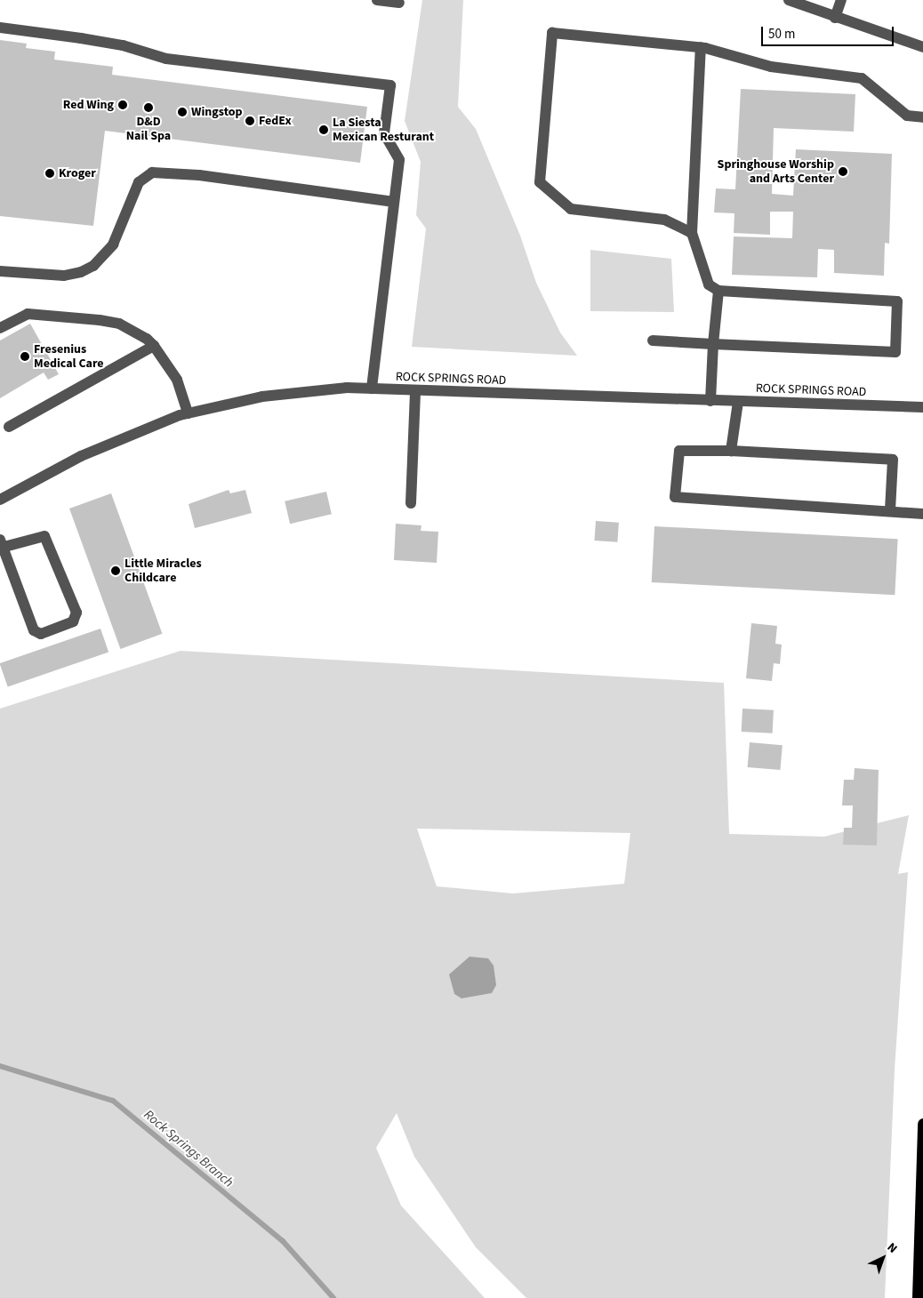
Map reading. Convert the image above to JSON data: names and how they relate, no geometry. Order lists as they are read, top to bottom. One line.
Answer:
{"streets":{"street":["ROCK SPRINGS ROAD"]},"water":["Rock Springs Branch"],"places":["Red Wing","D&D Nail Spa","Wingstop","FedEx","La Siesta Mexican Resturant","Springhouse Worship and Arts Center","Kroger","Fresenius Medical Care","Little Miracles Childcare"],"scale_bar":"50 m","north":"top right"}
